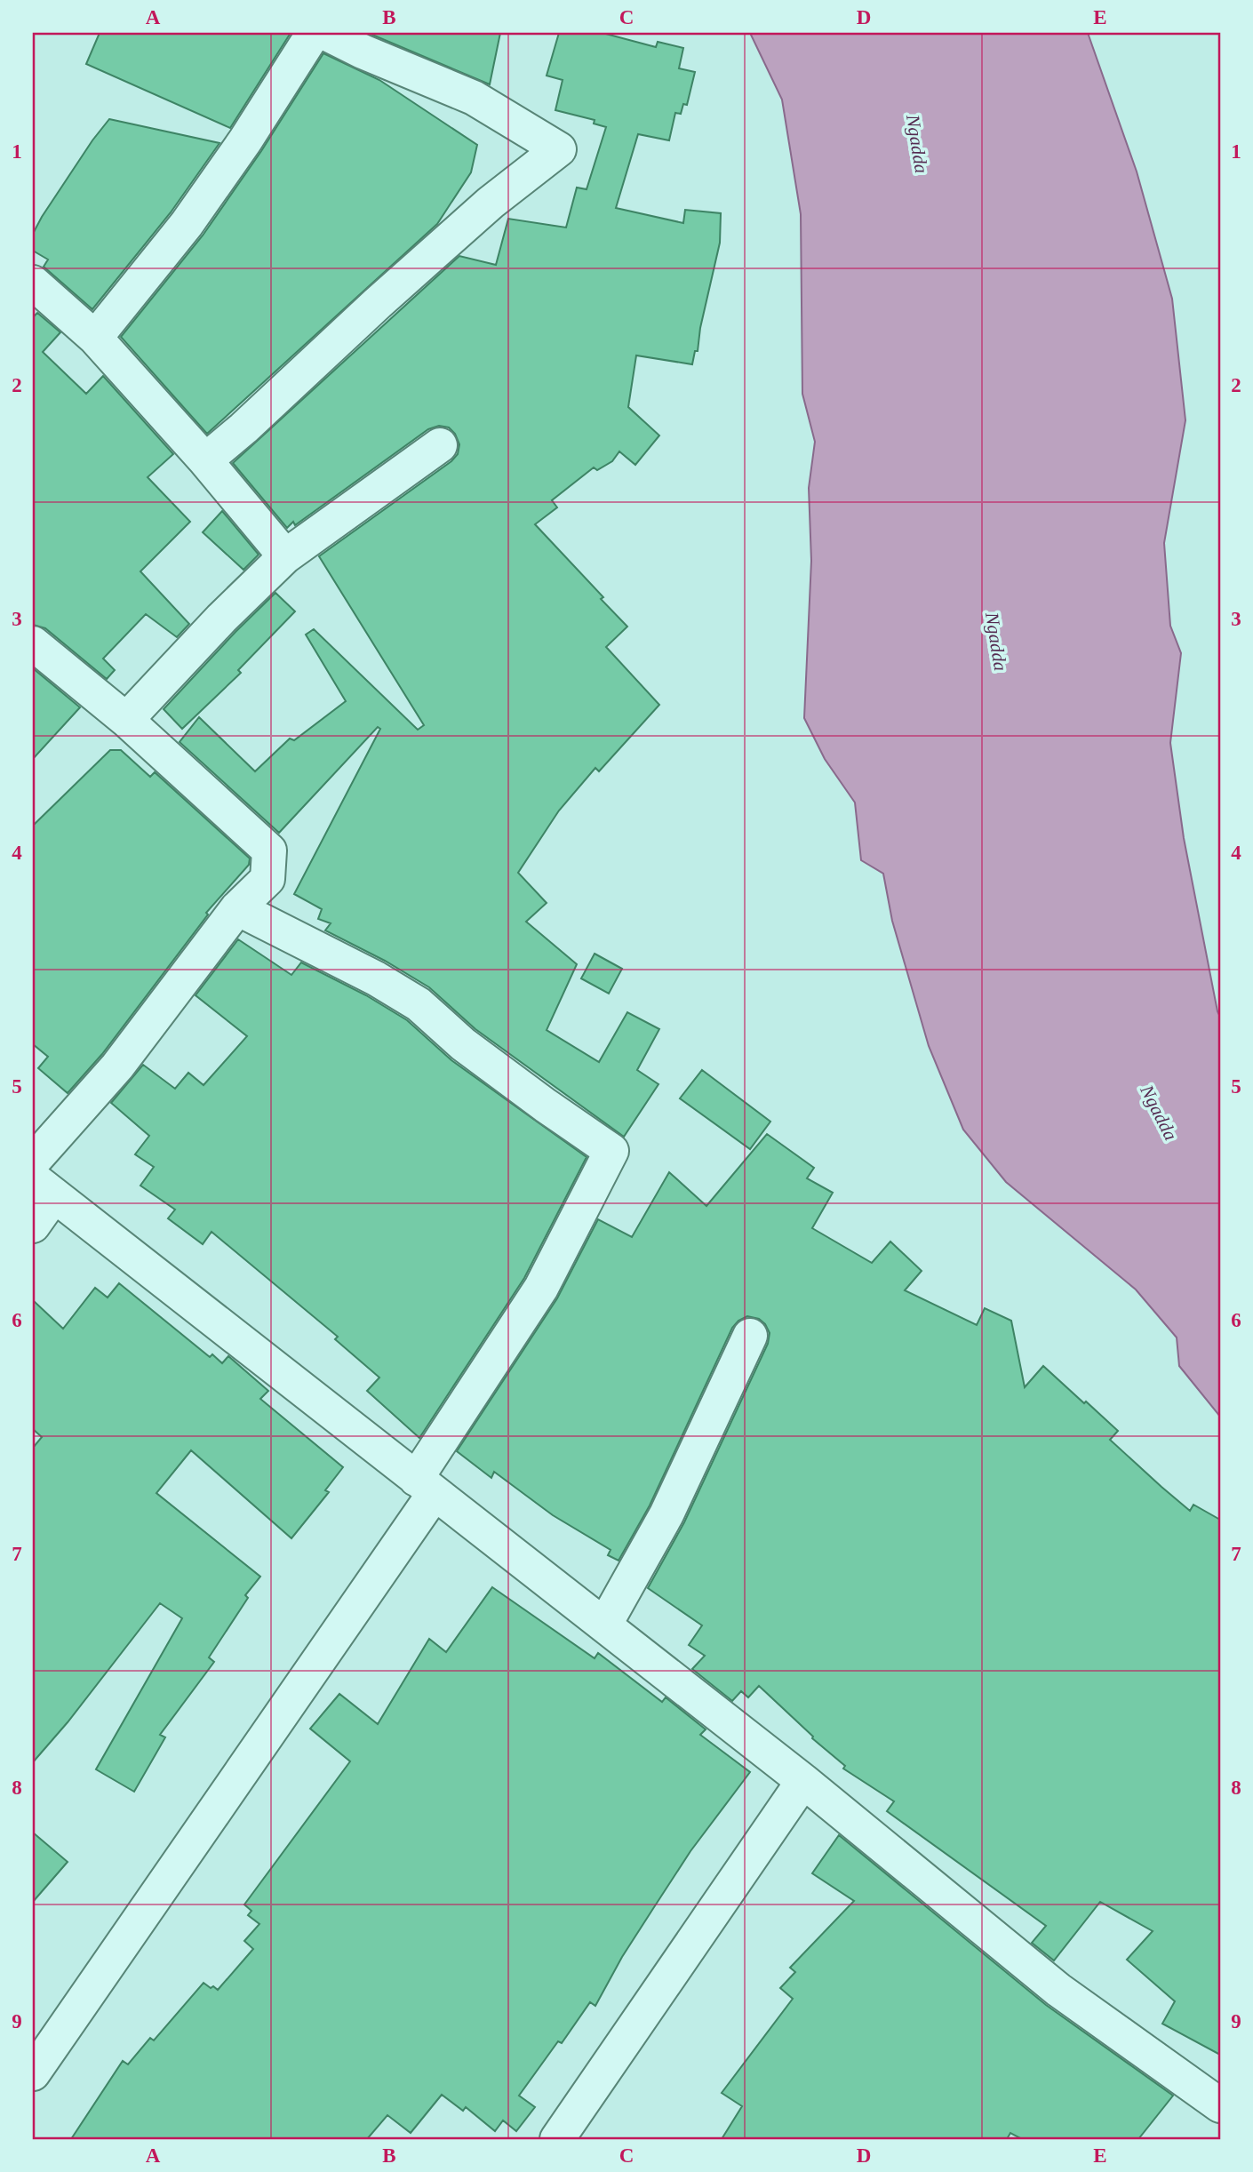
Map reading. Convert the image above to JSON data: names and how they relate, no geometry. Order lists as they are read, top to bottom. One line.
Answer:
{"water":["Ngadda"],"grid":{"columns":["A","B","C","D","E"],"rows":["1","2","3","4","5","6","7","8","9"]}}
